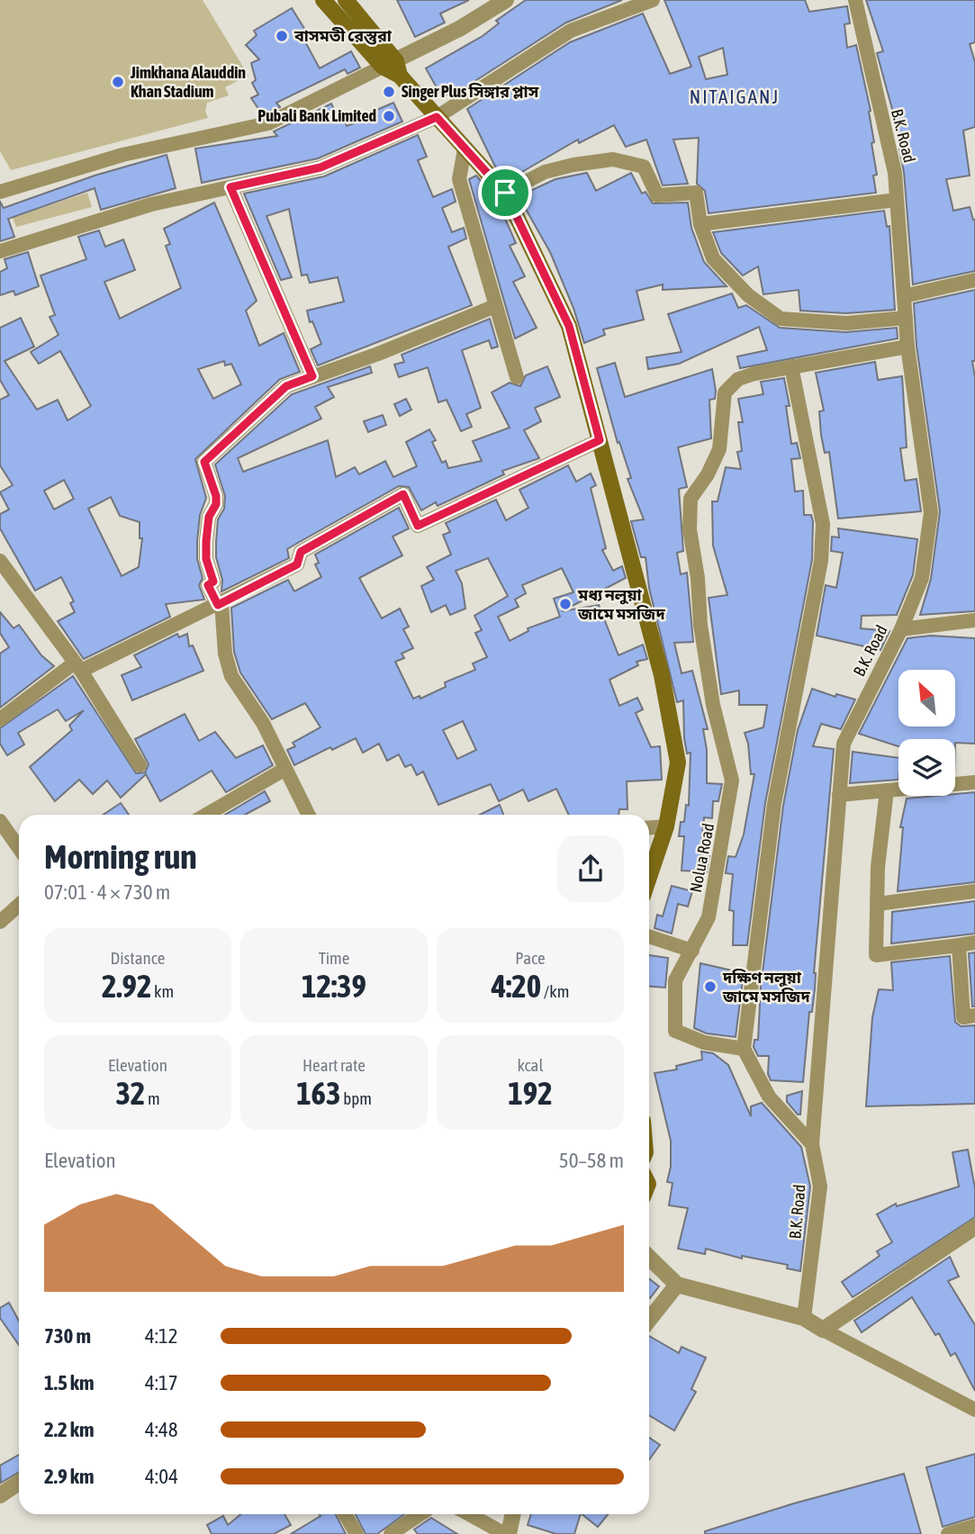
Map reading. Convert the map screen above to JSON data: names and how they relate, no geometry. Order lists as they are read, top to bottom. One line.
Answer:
{"streets":{"street":["B.K. Road","Nolua Road"]},"districts":["NITAIGANJ"],"places":["বাসমতী রেস্তুরা","Jimkhana Alauddin Khan Stadium","Singer Plus সিঙ্গার প্লাস","Pubali Bank Limited","মধ্য নলুয়া জামে মসজিদ","দক্ষিণ নলুয়া জামে মসজিদ"],"north":"top left","page":{"heading":["Morning run","07:01 · 4 × 730 m"],"stats":[["Distance","2.92 km"],["Time","12:39"],["Pace","4:20 /km"],["Elevation","32 m"],["Heart rate","163 bpm"],["kcal","192"]],"chart":["Elevation","50–58 m"],"list":[{"name":"730 m","note":"4:12"},{"name":"1.5 km","note":"4:17"},{"name":"2.2 km","note":"4:48"},{"name":"2.9 km","note":"4:04"}]}}
